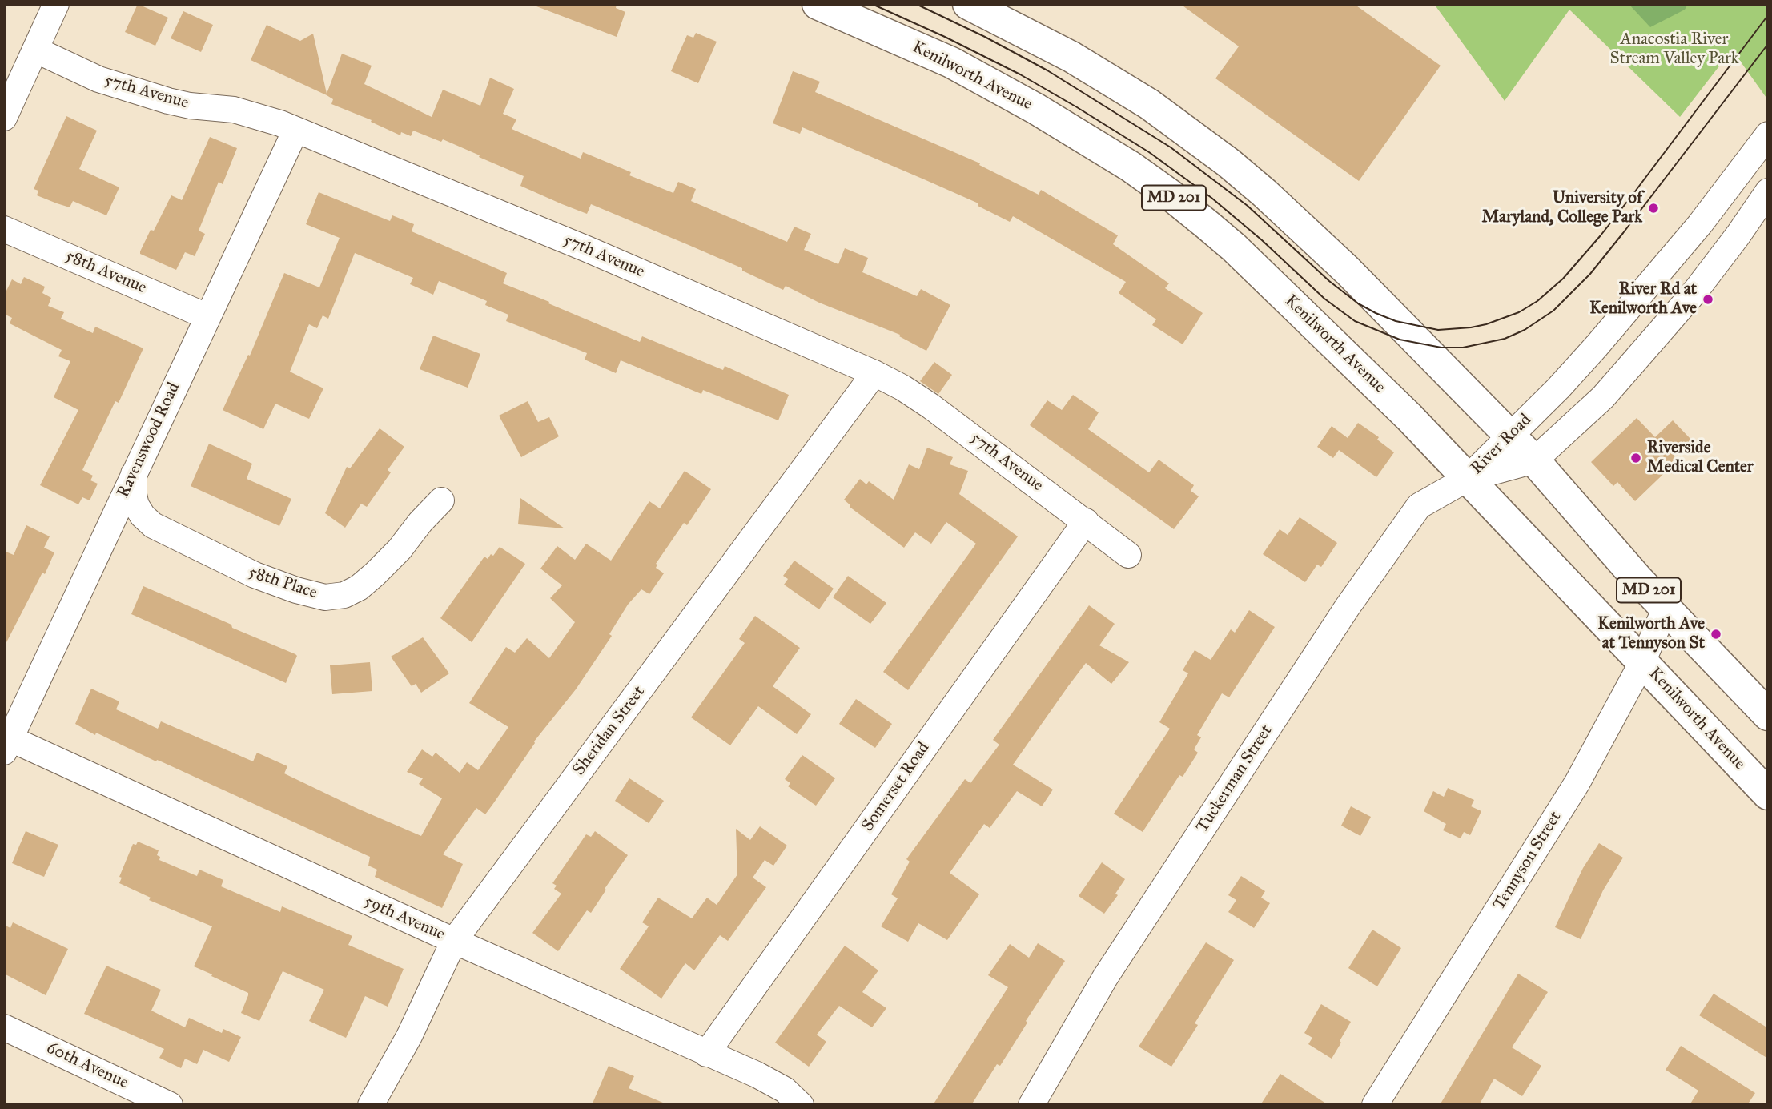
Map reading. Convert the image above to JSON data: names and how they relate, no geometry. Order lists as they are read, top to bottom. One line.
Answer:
{"streets":{"main road":["Kenilworth Avenue","MD 201"],"street":["57th Avenue","58th Avenue","Ravenswood Road","River Road","58th Place","Sheridan Street","Tuckerman Street","Somerset Road","Tennyson Street","59th Avenue","60th Avenue"]},"crossings":[["Kenilworth Avenue","River Road"],["Kenilworth Avenue","Tuckerman Street"],["Kenilworth Avenue","Tennyson Street"],["57th Avenue","Ravenswood Road"],["57th Avenue","Sheridan Street"],["57th Avenue","Somerset Road"],["MD 201","River Road"],["MD 201","Tennyson Street"],["58th Avenue","Ravenswood Road"],["Ravenswood Road","58th Place"],["Ravenswood Road","59th Avenue"],["River Road","Tuckerman Street"],["Sheridan Street","59th Avenue"],["Somerset Road","59th Avenue"]],"parks":["Anacostia River Stream Valley Park"],"places":["University of Maryland, College Park","River Rd at Kenilworth Ave","Riverside Medical Center","Kenilworth Ave at Tennyson St"]}
